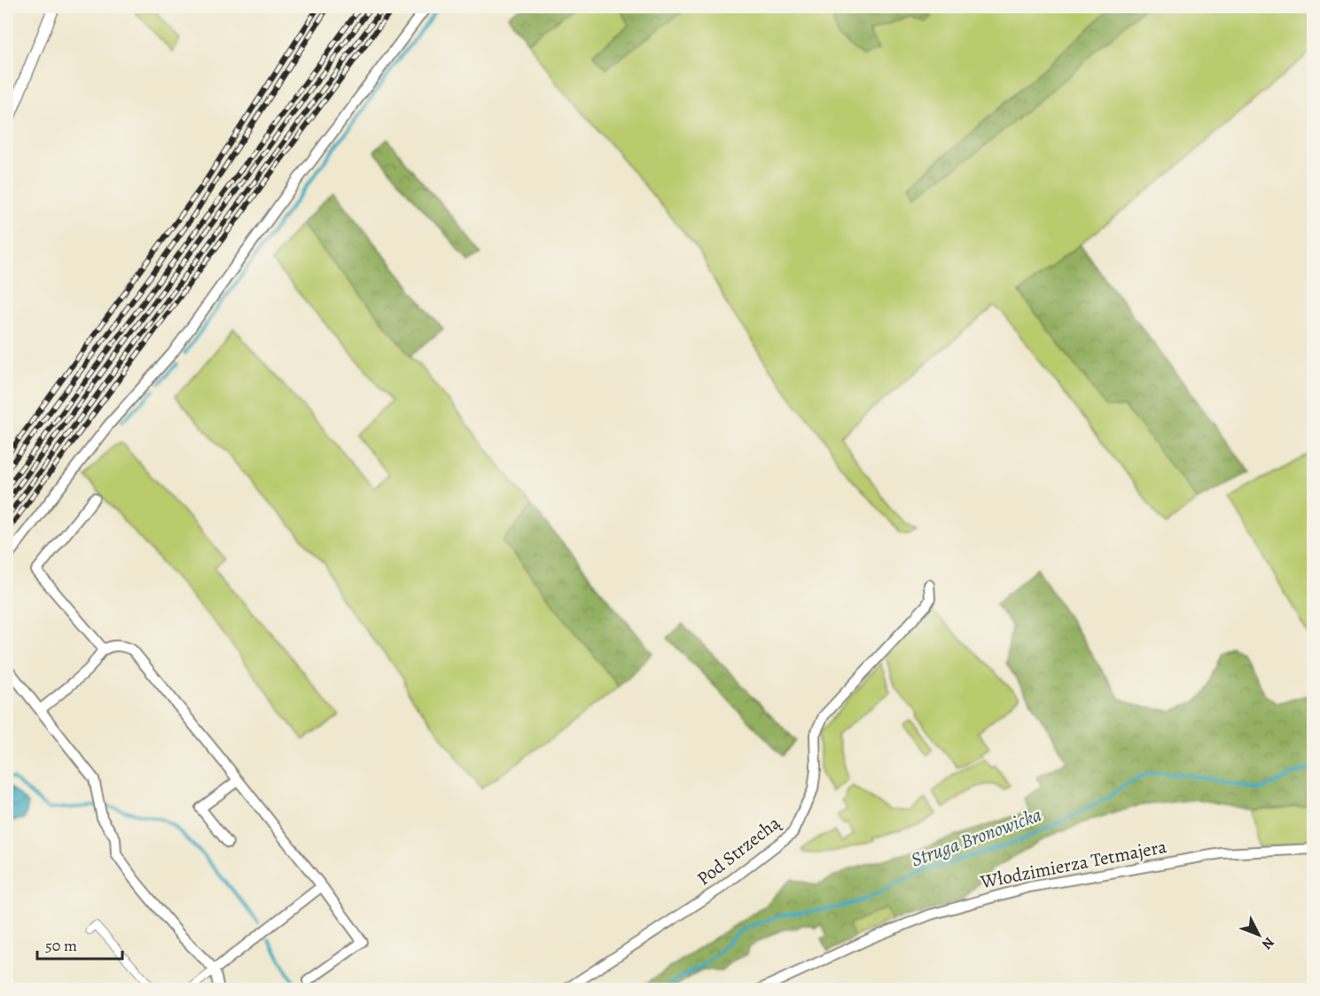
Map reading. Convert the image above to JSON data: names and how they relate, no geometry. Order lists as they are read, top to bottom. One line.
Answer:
{"streets":{"street":["Pod Strzechą","Włodzimierza Tetmajera"]},"water":["Struga Bronowicka"],"scale_bar":"50 m","north":"bottom right"}
